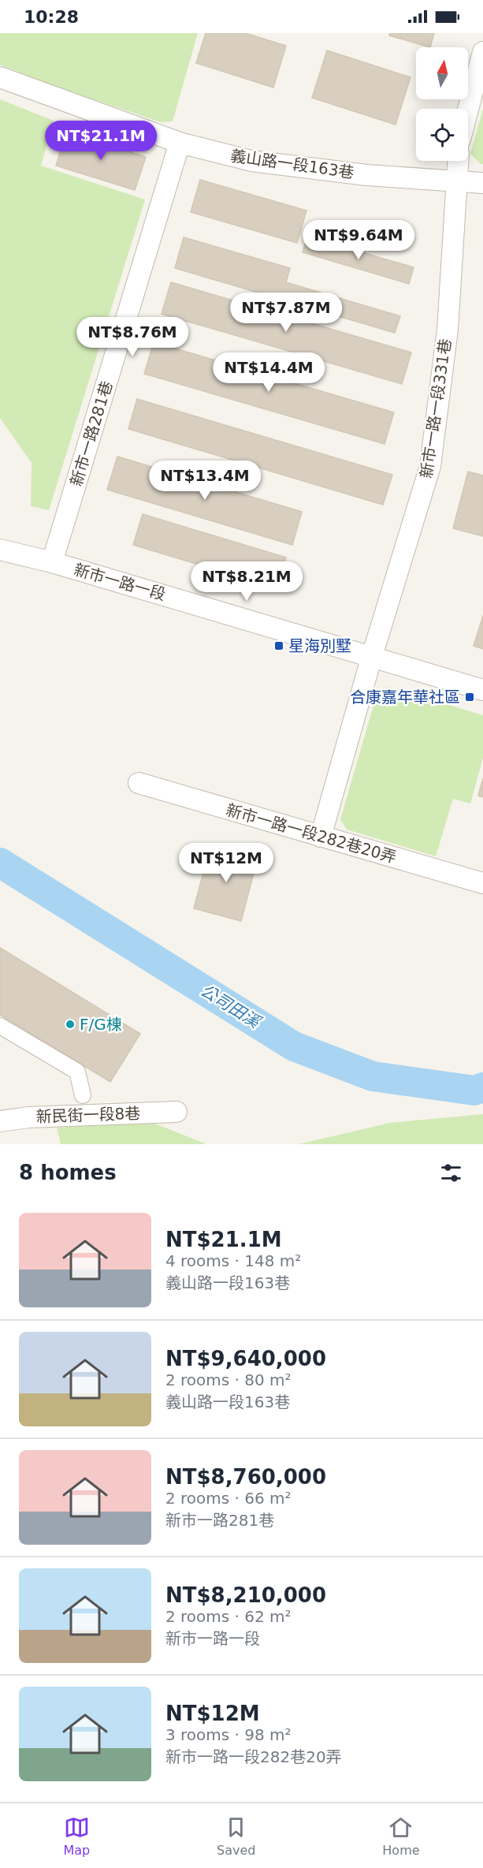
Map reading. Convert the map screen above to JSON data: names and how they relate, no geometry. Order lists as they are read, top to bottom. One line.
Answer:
{"streets":{"street":["義山路一段163巷","新市一路一段331巷","新市一路281巷","新市一路一段","新市一路一段282巷20弄","新民街一段8巷"]},"crossings":[["義山路一段163巷","新市一路一段331巷"],["義山路一段163巷","新市一路281巷"],["新市一路一段331巷","新市一路一段"],["新市一路一段331巷","新市一路一段282巷20弄"],["新市一路281巷","新市一路一段"]],"water":["公司田溪"],"places":{"transit":["星海別墅","合康嘉年華社區"],"other":["F/G棟"]},"north":"top","page":{"status":"10:28","price":["NT$21.1M","NT$9.64M","NT$7.87M","NT$8.76M","NT$14.4M","NT$13.4M","NT$8.21M","NT$12M"],"heading":"8 homes","list":[{"name":"NT$21.1M","note":"4 rooms · 148 m² · 義山路一段163巷"},{"name":"NT$9,640,000","note":"2 rooms · 80 m² · 義山路一段163巷"},{"name":"NT$8,760,000","note":"2 rooms · 66 m² · 新市一路281巷"},{"name":"NT$8,210,000","note":"2 rooms · 62 m² · 新市一路一段"},{"name":"NT$12M","note":"3 rooms · 98 m² · 新市一路一段282巷20弄"}],"tabs":["Map","Saved","Home"]}}
